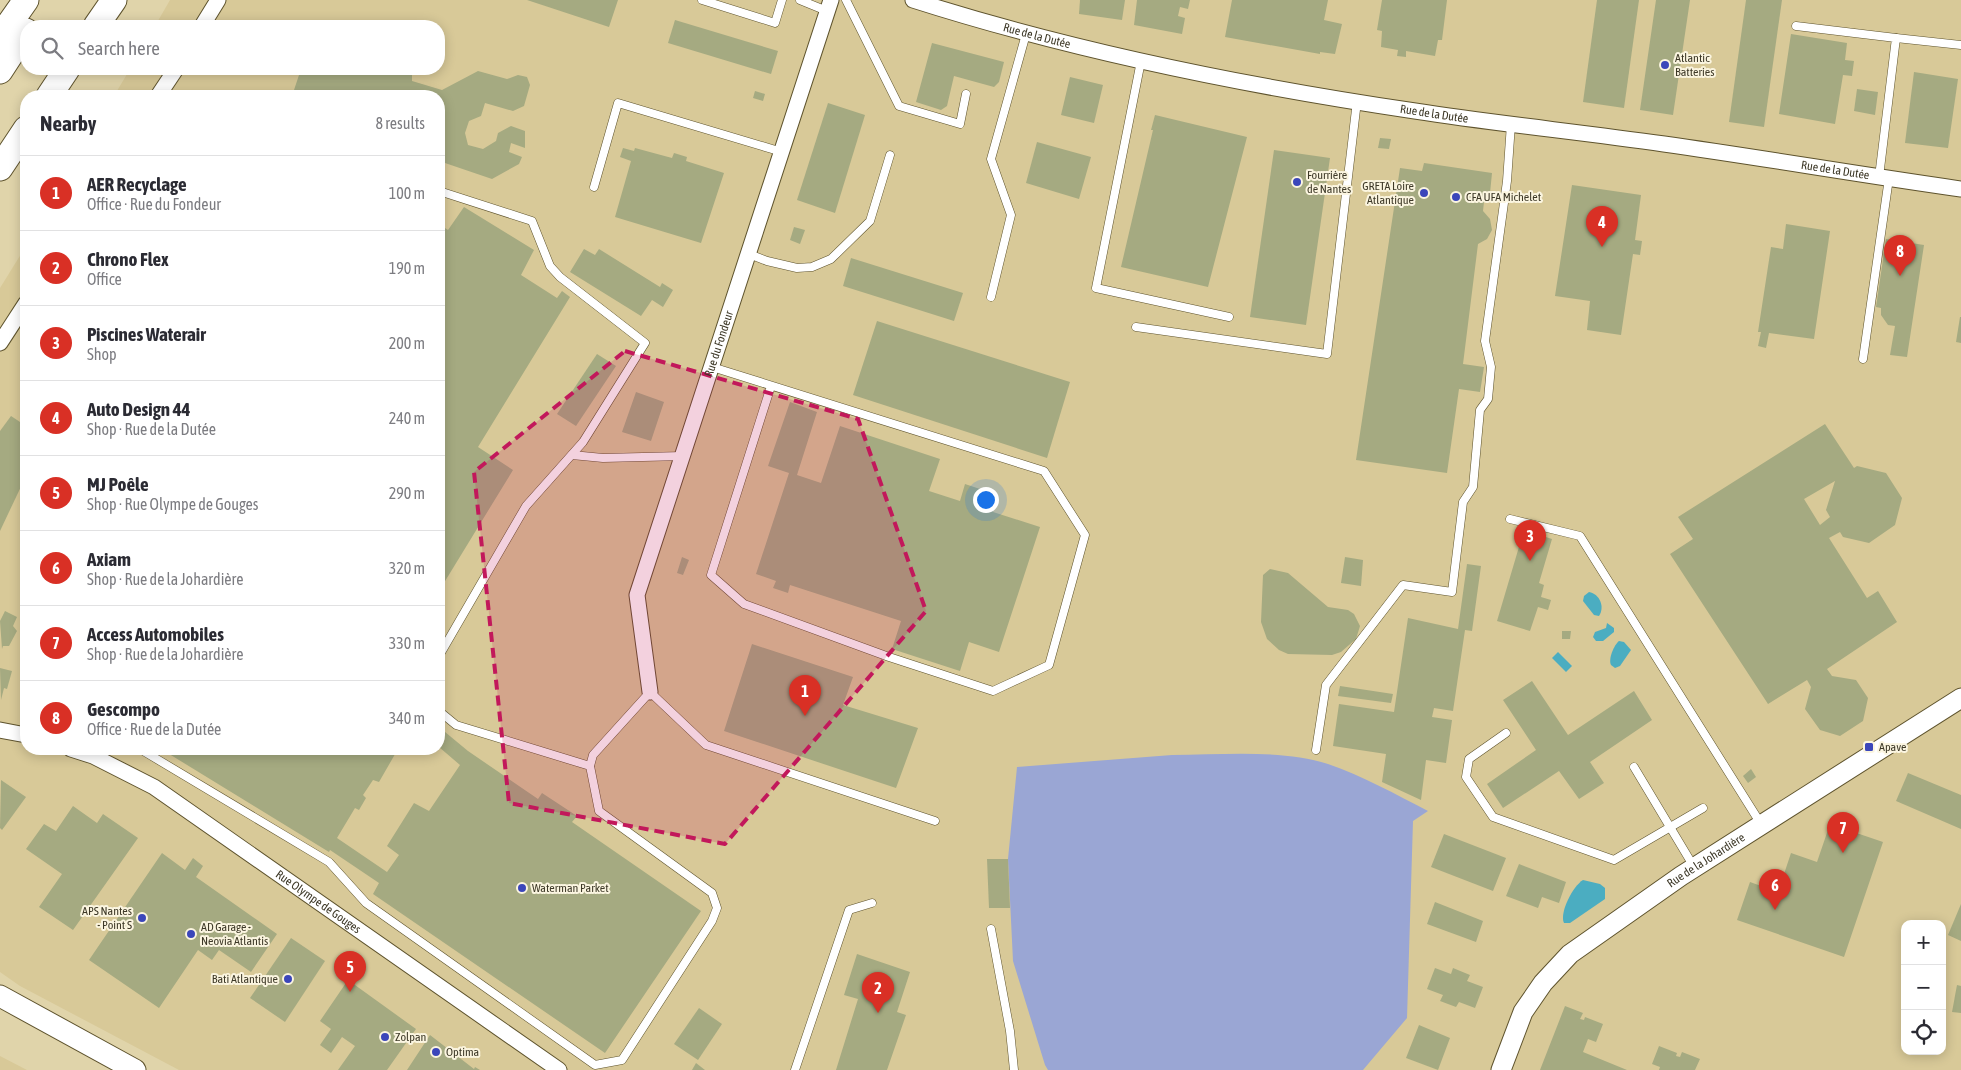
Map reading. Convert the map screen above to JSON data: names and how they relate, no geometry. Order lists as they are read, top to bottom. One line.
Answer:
{"streets":{"street":["Rue de la Dutée","Rue du Fondeur","Rue de la Johardière","Rue Olympe de Gouges"]},"places":{"other":["Atlantic Batteries","Fourrière de Nantes","GRETA Loire Atlantique","CFA UFA Michelet","Waterman Parket","APS Nantes - Point S","AD Garage - Neovia Atlantis","Bati Atlantique","Zolpan","Optima"],"transit":["Apave"]},"page":{"search":"Search here","heading":["Nearby","8 results"],"list":[{"mark":"1","name":"AER Recyclage","note":"Office · Rue du Fondeur","value":"100 m"},{"mark":"2","name":"Chrono Flex","note":"Office","value":"190 m"},{"mark":"3","name":"Piscines Waterair","note":"Shop","value":"200 m"},{"mark":"4","name":"Auto Design 44","note":"Shop · Rue de la Dutée","value":"240 m"},{"mark":"5","name":"MJ Poêle","note":"Shop · Rue Olympe de Gouges","value":"290 m"},{"mark":"6","name":"Axiam","note":"Shop · Rue de la Johardière","value":"320 m"},{"mark":"7","name":"Access Automobiles","note":"Shop · Rue de la Johardière","value":"330 m"},{"mark":"8","name":"Gescompo","note":"Office · Rue de la Dutée","value":"340 m"}],"pins":["4","8","3","1","7","6","5","2"],"map_buttons":["+","−"]}}
